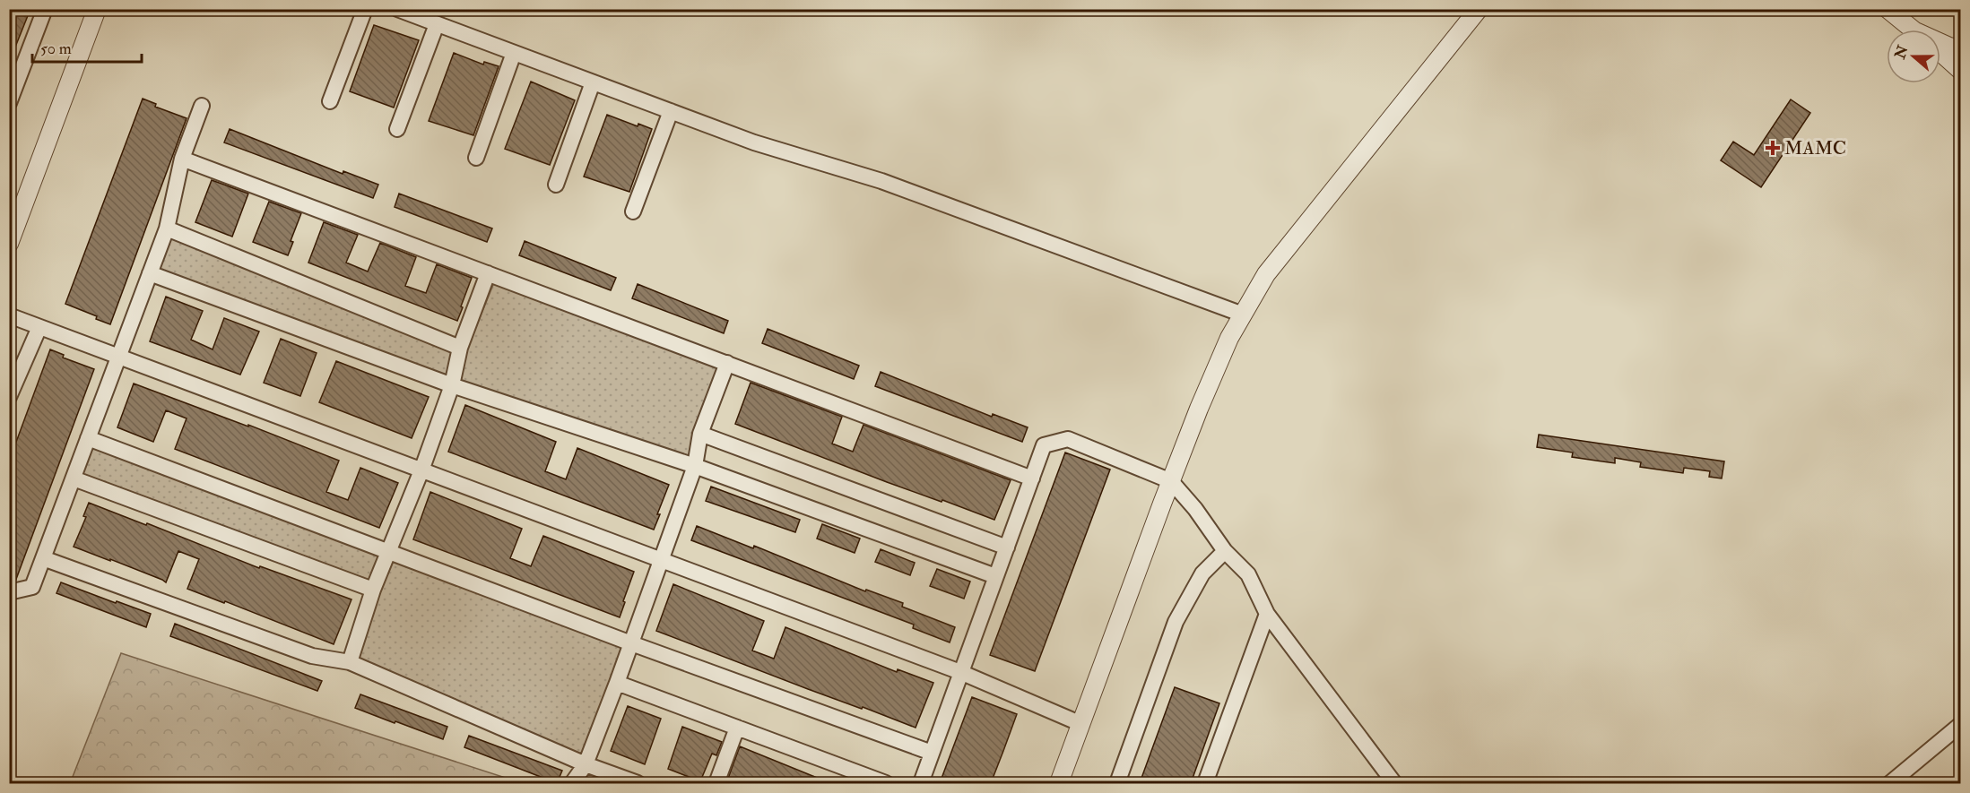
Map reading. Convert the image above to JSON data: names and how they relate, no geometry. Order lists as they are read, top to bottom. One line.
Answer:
{"places":{"health":["MAMC"]},"scale_bar":"50 m","north":"left"}
